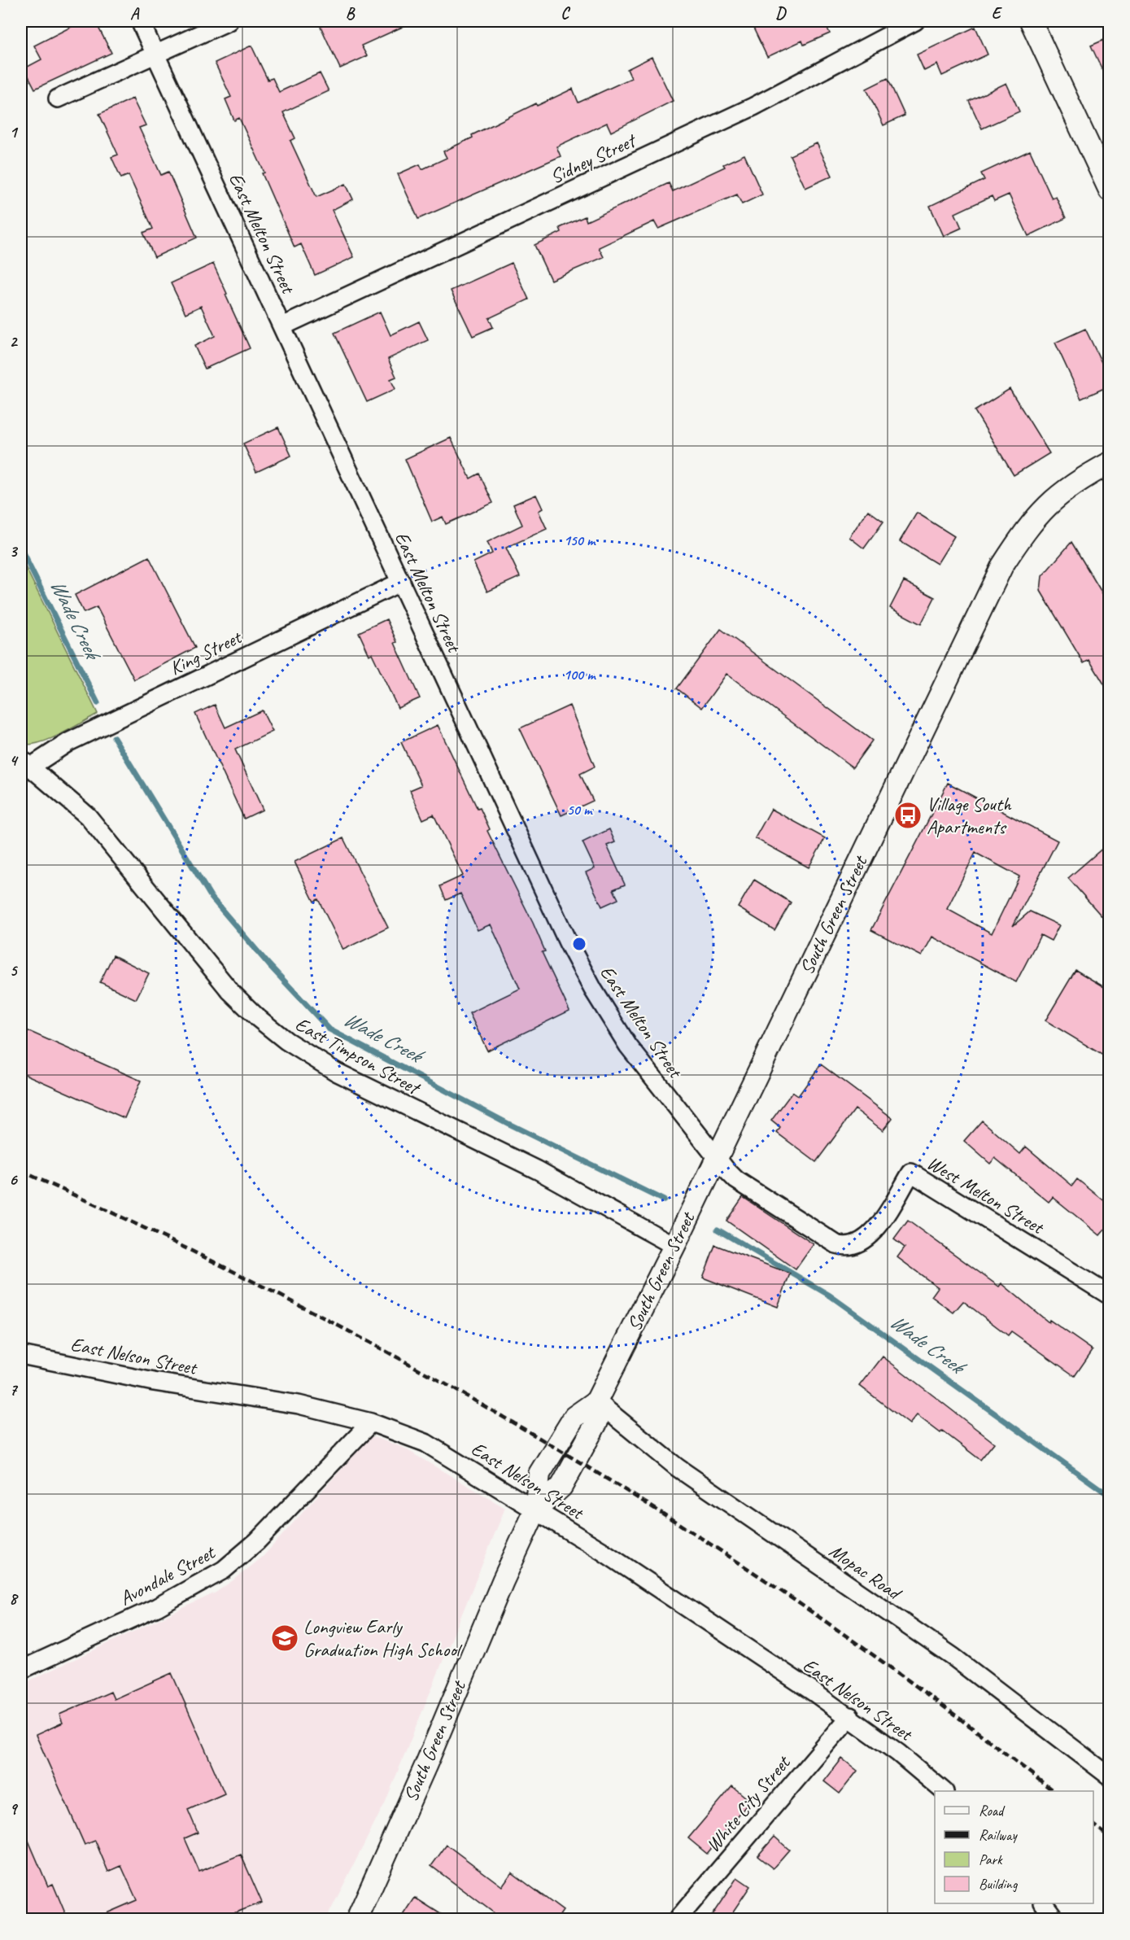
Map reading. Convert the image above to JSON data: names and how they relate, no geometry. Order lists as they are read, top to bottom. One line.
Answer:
{"streets":{"street":["Sidney Street","East Melton Street","King Street","South Green Street","East Timpson Street","West Melton Street","East Nelson Street","Mopac Road","Avondale Street","White City Street"]},"crossings":[["Sidney Street","East Melton Street"],["East Melton Street","King Street"],["East Melton Street","South Green Street"],["East Melton Street","West Melton Street"],["King Street","East Timpson Street"],["South Green Street","East Timpson Street"],["South Green Street","West Melton Street"],["South Green Street","East Nelson Street"],["South Green Street","Mopac Road"],["East Nelson Street","Avondale Street"],["East Nelson Street","White City Street"]],"water":["Wade Creek"],"places":{"bus stop":["Village South Apartments"],"school or university":["Longview Early Graduation High School"]},"legend":["Road","Railway","Park","Building"],"grid":{"columns":["A","B","C","D","E"],"rows":["1","2","3","4","5","6","7","8","9"]},"rings":["150 m","100 m","50 m"]}
